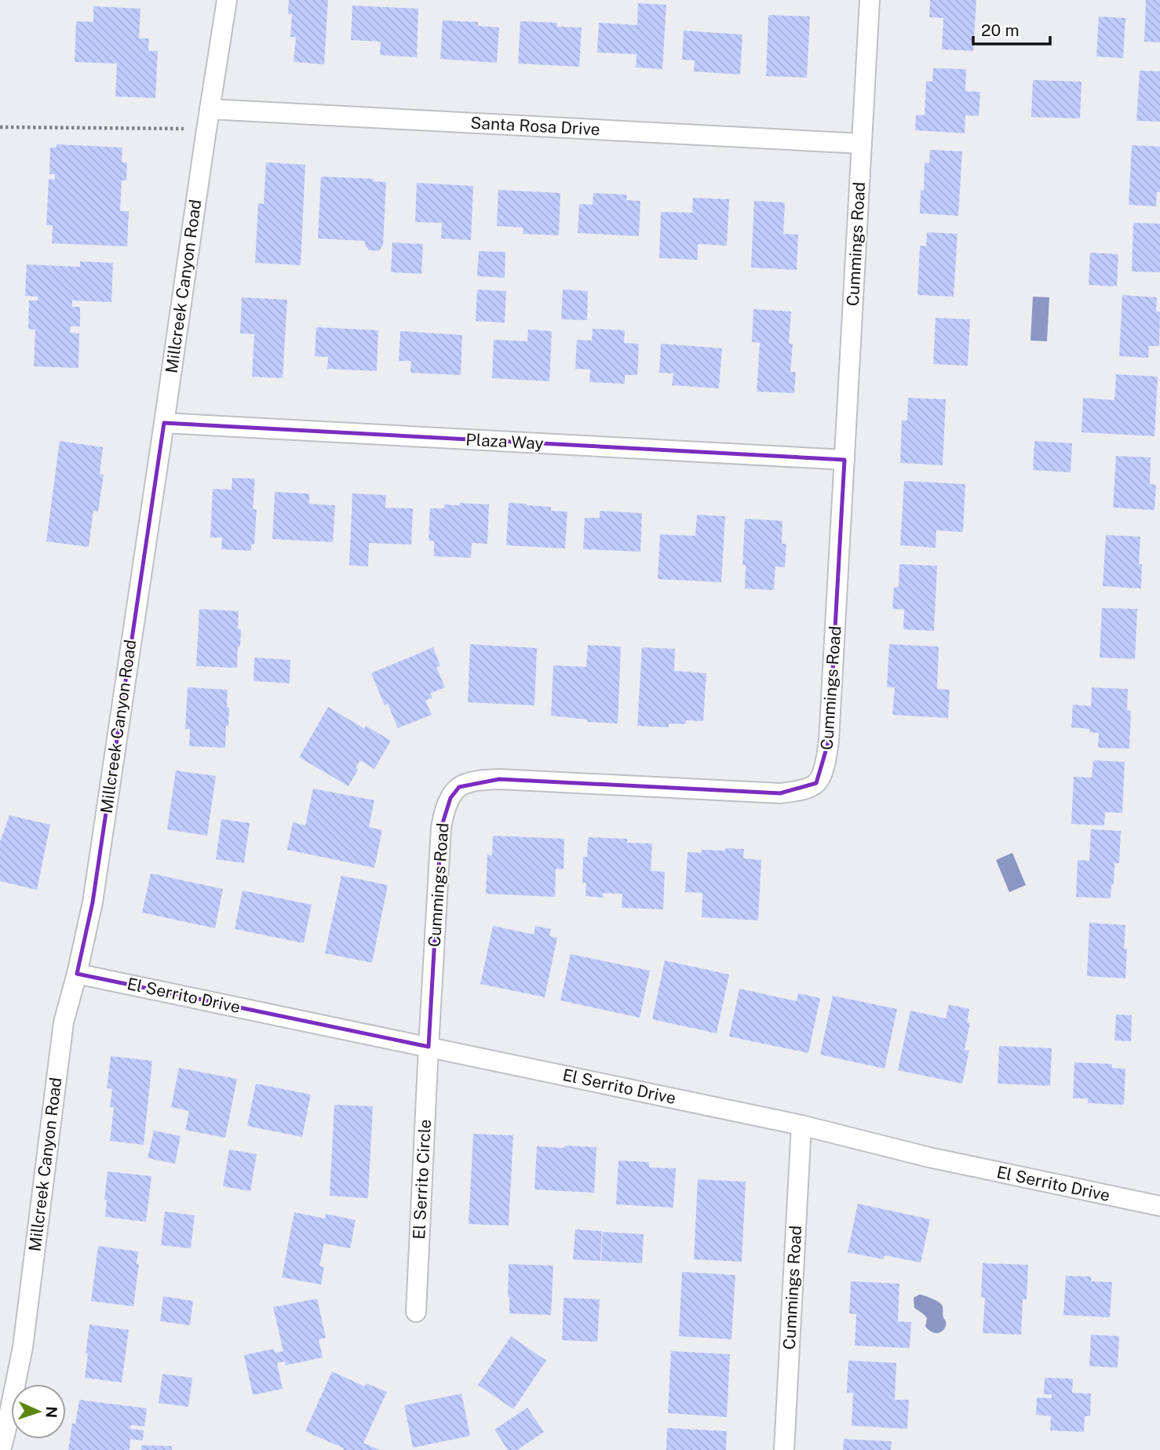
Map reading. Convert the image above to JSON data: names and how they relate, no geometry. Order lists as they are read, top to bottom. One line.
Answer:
{"streets":{"street":["Santa Rosa Drive","Cummings Road","Millcreek Canyon Road","Plaza Way","El Serrito Drive","El Serrito Circle"]},"crossings":[["Santa Rosa Drive","Cummings Road"],["Santa Rosa Drive","Millcreek Canyon Road"],["Cummings Road","Plaza Way"],["Cummings Road","El Serrito Drive"],["Cummings Road","El Serrito Circle"],["Millcreek Canyon Road","Plaza Way"],["Millcreek Canyon Road","El Serrito Drive"],["El Serrito Drive","El Serrito Circle"]],"scale_bar":"20 m","north":"right"}
